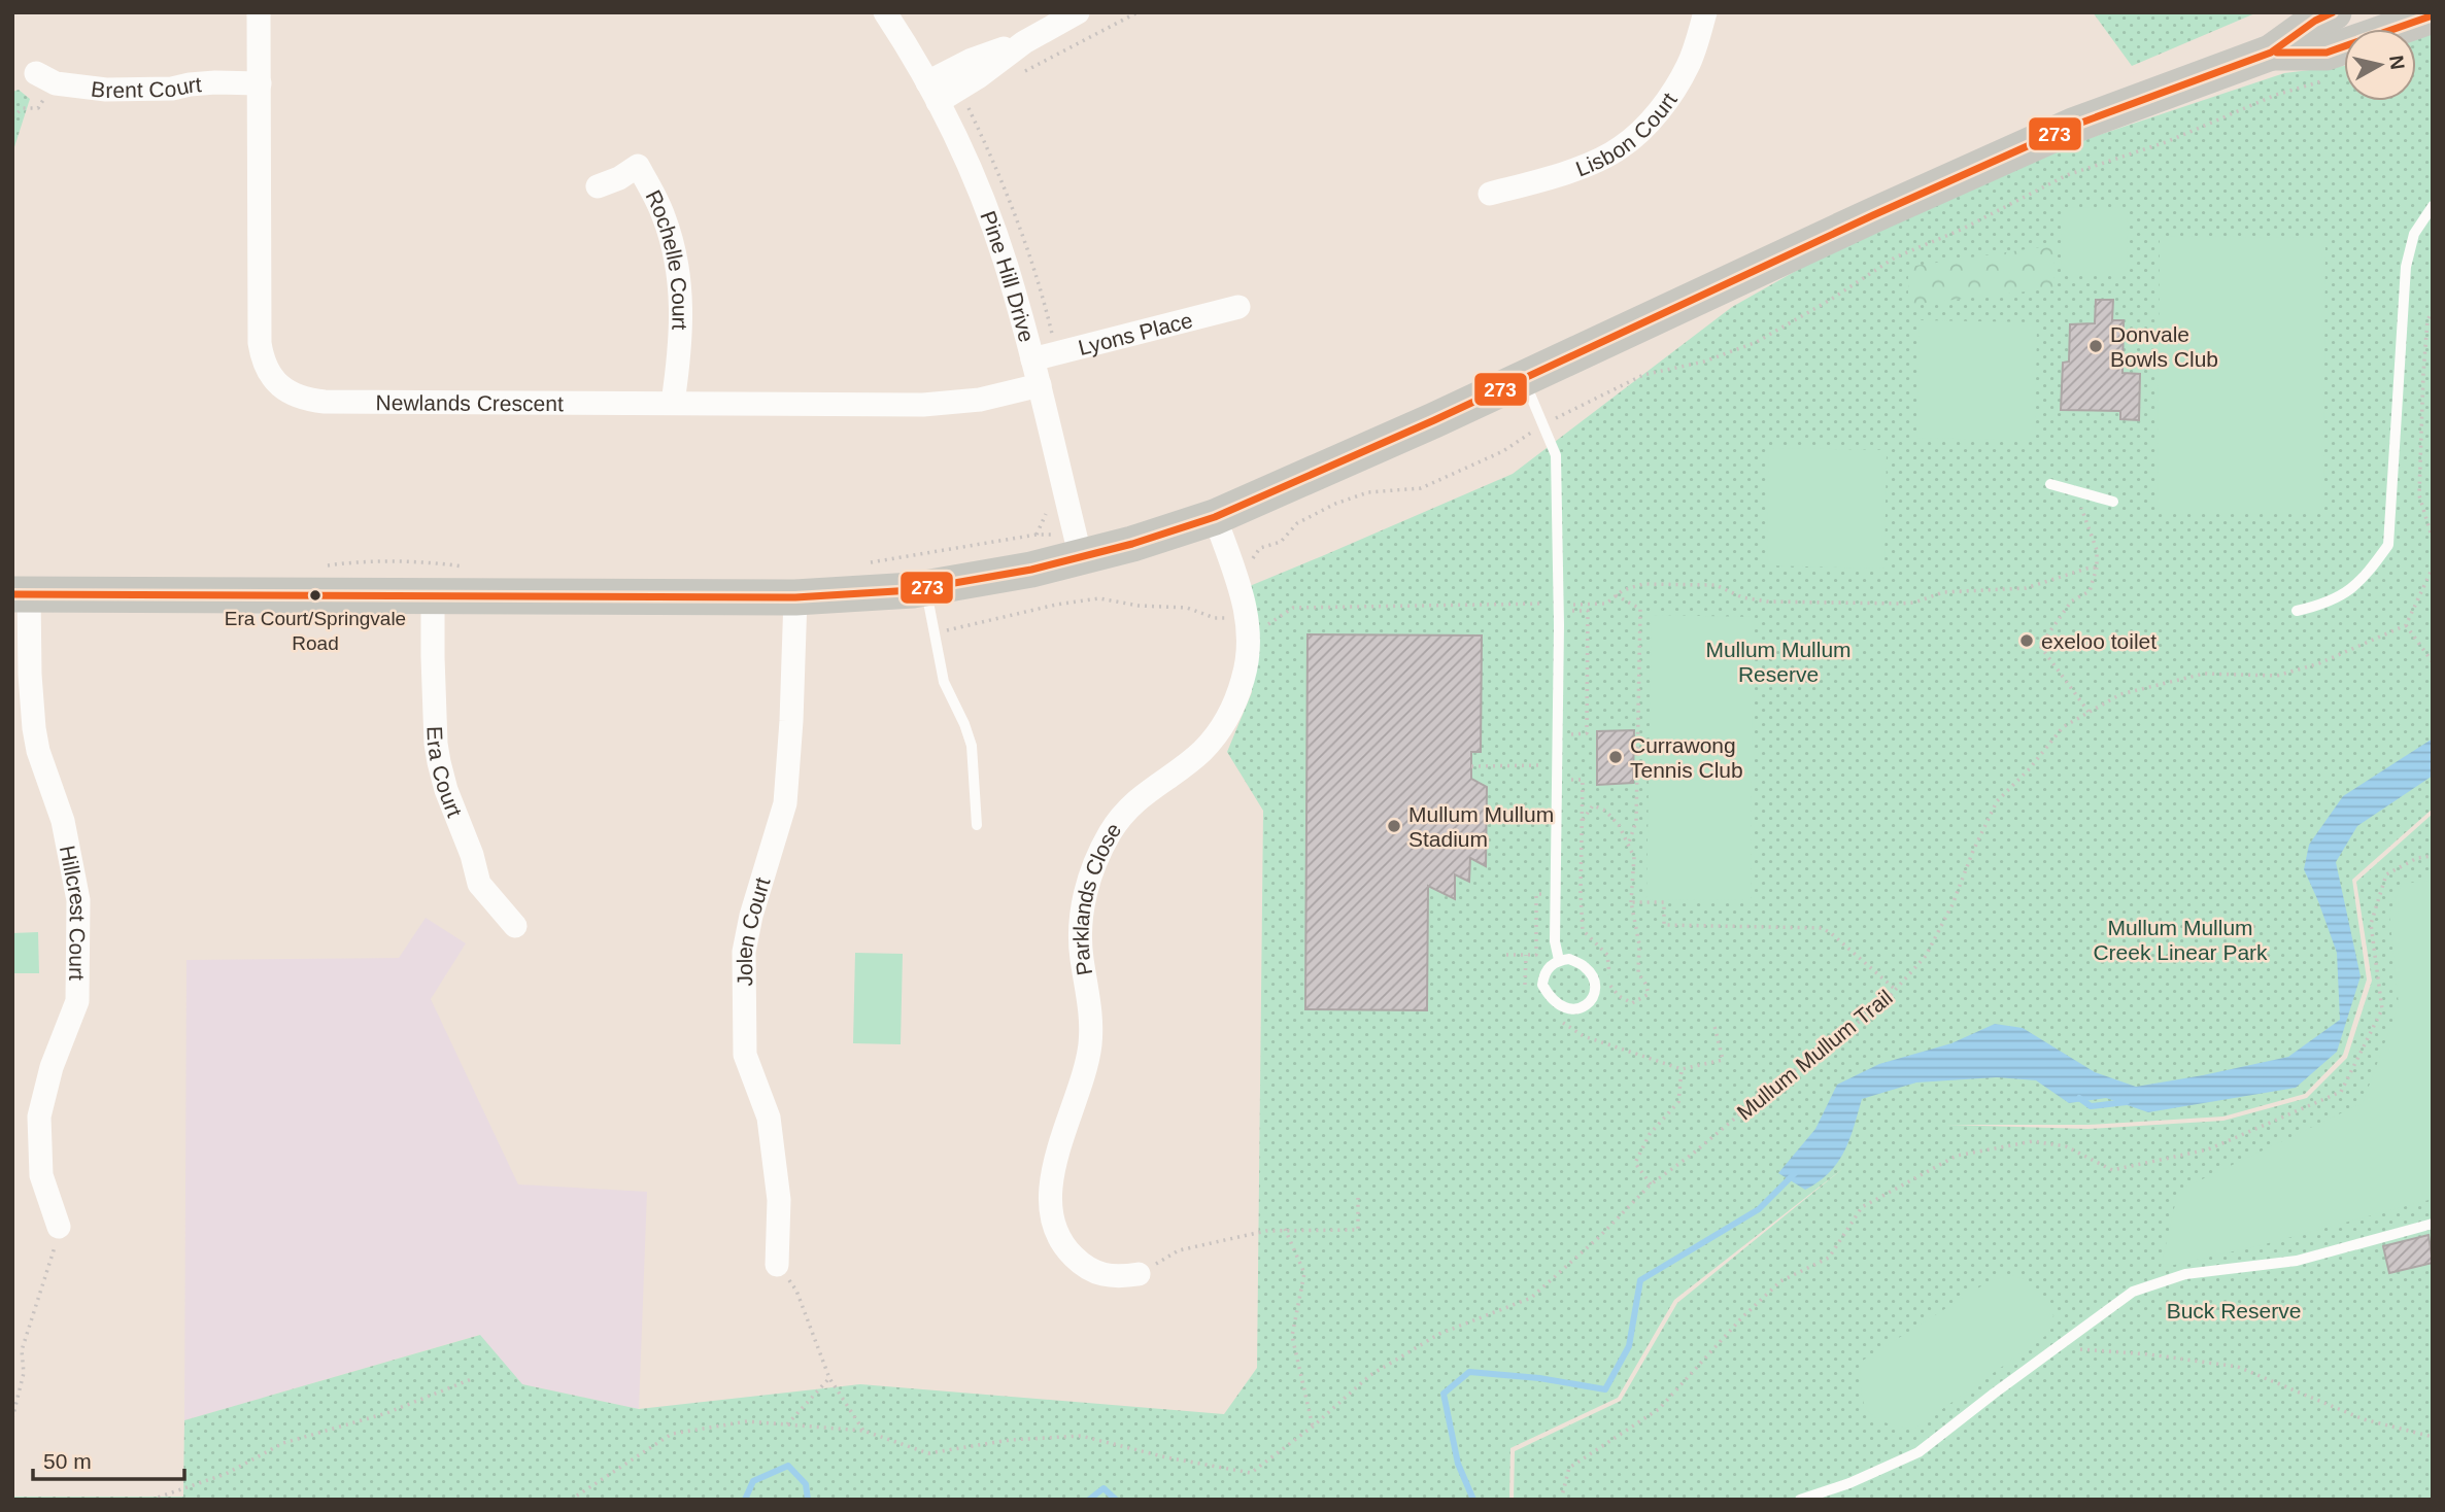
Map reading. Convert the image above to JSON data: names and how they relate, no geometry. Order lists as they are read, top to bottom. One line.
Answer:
{"streets":{"street":["Brent Court","Lisbon Court","Rochelle Court","Pine Hill Drive","Lyons Place","Newlands Crescent","Era Court","Parklands Close","Hillcrest Court","Jolen Court"],"path":["Mullum Mullum Trail"]},"crossings":[["Brent Court","Newlands Crescent"],["Rochelle Court","Newlands Crescent"],["Pine Hill Drive","Lyons Place"],["Pine Hill Drive","Newlands Crescent"]],"parks":["Mullum Mullum Reserve","Mullum Mullum Creek Linear Park","Buck Reserve"],"places":["Donvale Bowls Club","Era Court/Springvale Road","exeloo toilet","Currawong Tennis Club","Mullum Mullum Stadium"],"lines":["transit line 273"],"scale_bar":"50 m","north":"right"}
